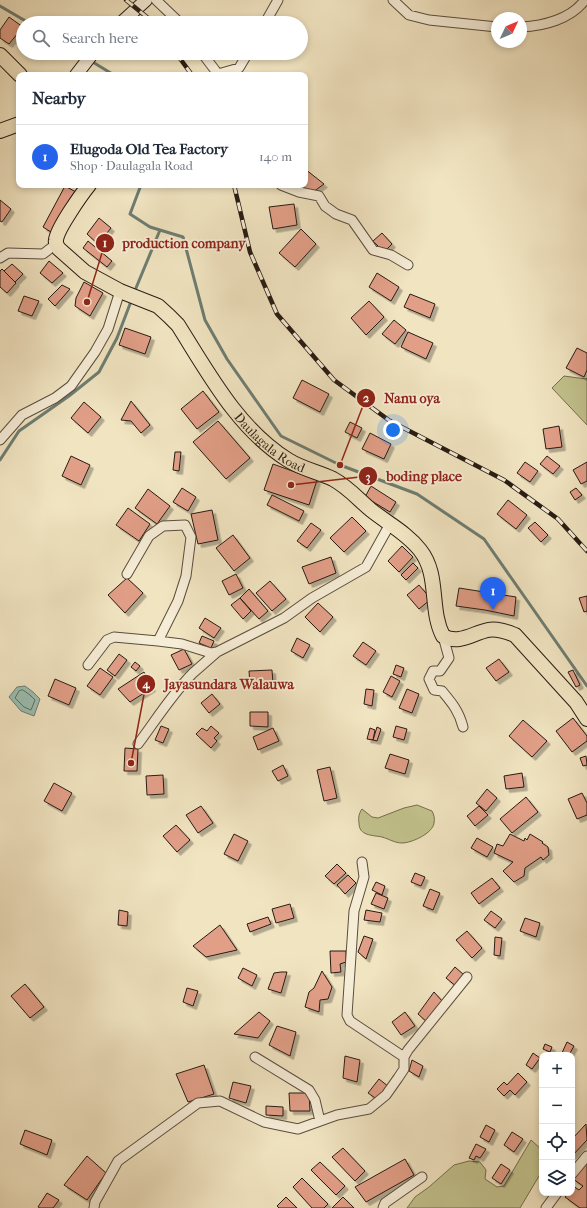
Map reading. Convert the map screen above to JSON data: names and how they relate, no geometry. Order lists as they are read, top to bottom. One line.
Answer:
{"streets":{"main road":["Daulagala Road"]},"places":["production company","Nanu oya","boding place","Jayasundara Walauwa"],"north":"top right","page":{"search":"Search here","heading":"Nearby","list":[{"mark":"1","name":"Elugoda Old Tea Factory","note":"Shop · Daulagala Road","value":"140 m"}],"pins":"1","map_buttons":["+","−"]}}
